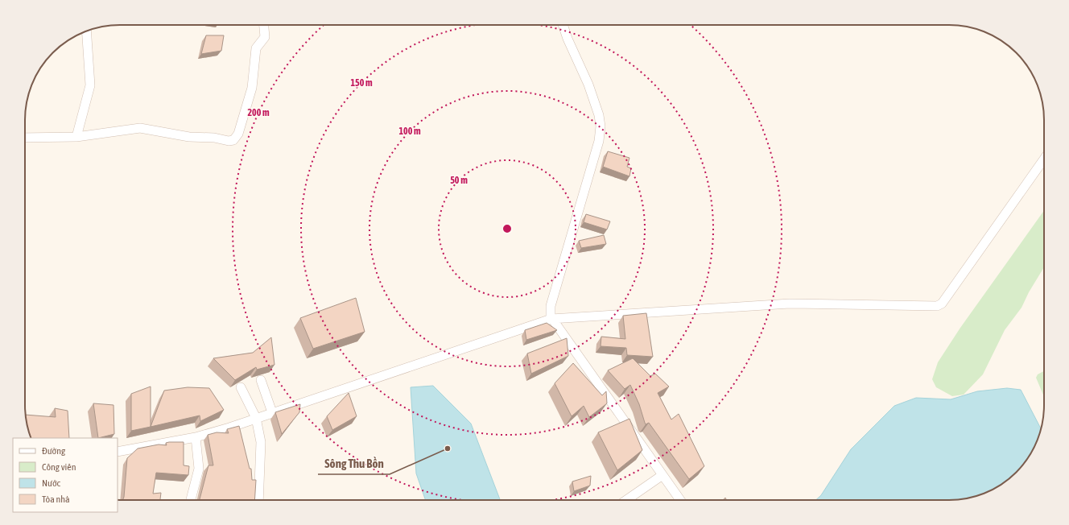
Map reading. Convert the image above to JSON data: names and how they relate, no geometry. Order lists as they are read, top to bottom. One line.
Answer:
{"places":["Sông Thu Bồn"],"legend":["Đường","Công viên","Nước","Tòa nhà"],"rings":["150 m","200 m","100 m","50 m"]}
